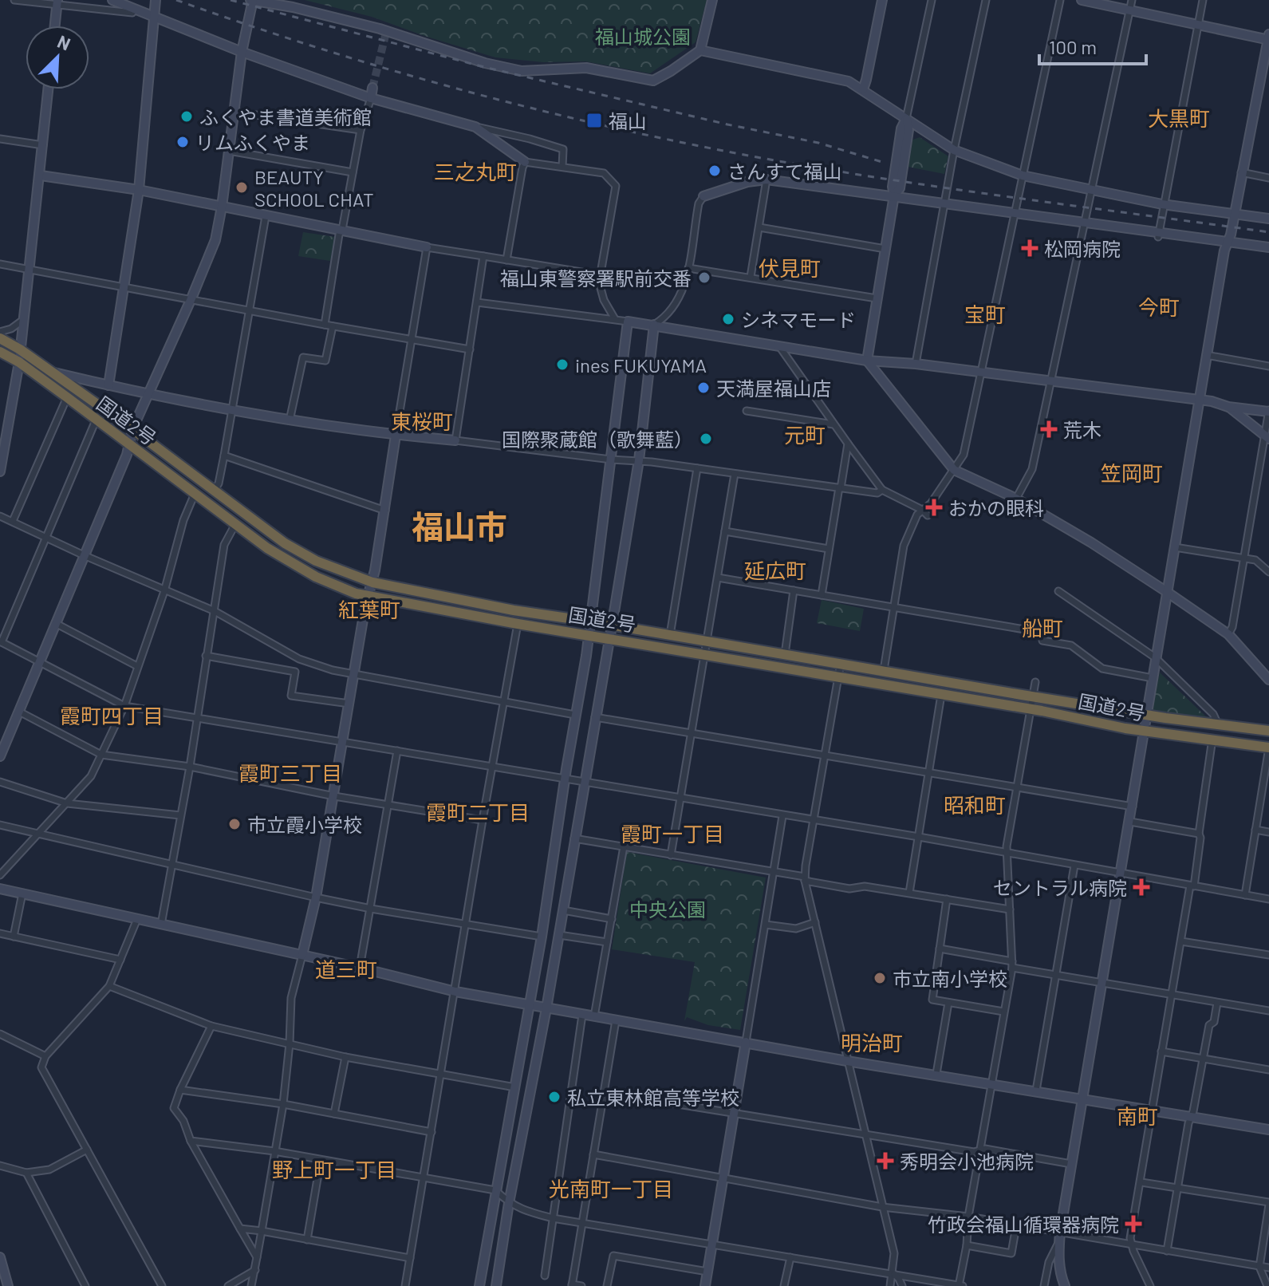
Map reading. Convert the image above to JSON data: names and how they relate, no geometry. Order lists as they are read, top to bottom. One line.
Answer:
{"streets":{"highway":["国道2号"]},"districts":["大黒町","三之丸町","伏見町","今町","宝町","東桜町","元町","笠岡町","福山市","延広町","紅葉町","船町","霞町四丁目","霞町三丁目","昭和町","霞町二丁目","霞町一丁目","道三町","明治町","南町","野上町一丁目","光南町一丁目"],"parks":["福山城公園","中央公園"],"places":{"other":["ふくやま書道美術館","リムふくやま","さんすて福山","BEAUTY SCHOOL CHAT","福山東警察署駅前交番","シネマモード","ines FUKUYAMA","天満屋福山店","国際聚蔵館（歌舞藍）","市立霞小学校","市立南小学校","私立東林館高等学校"],"transit":["福山"],"health":["松岡病院","荒木","おかの眼科","セントラル病院","秀明会小池病院","竹政会福山循環器病院"]},"scale_bar":"100 m","north":"top right"}
